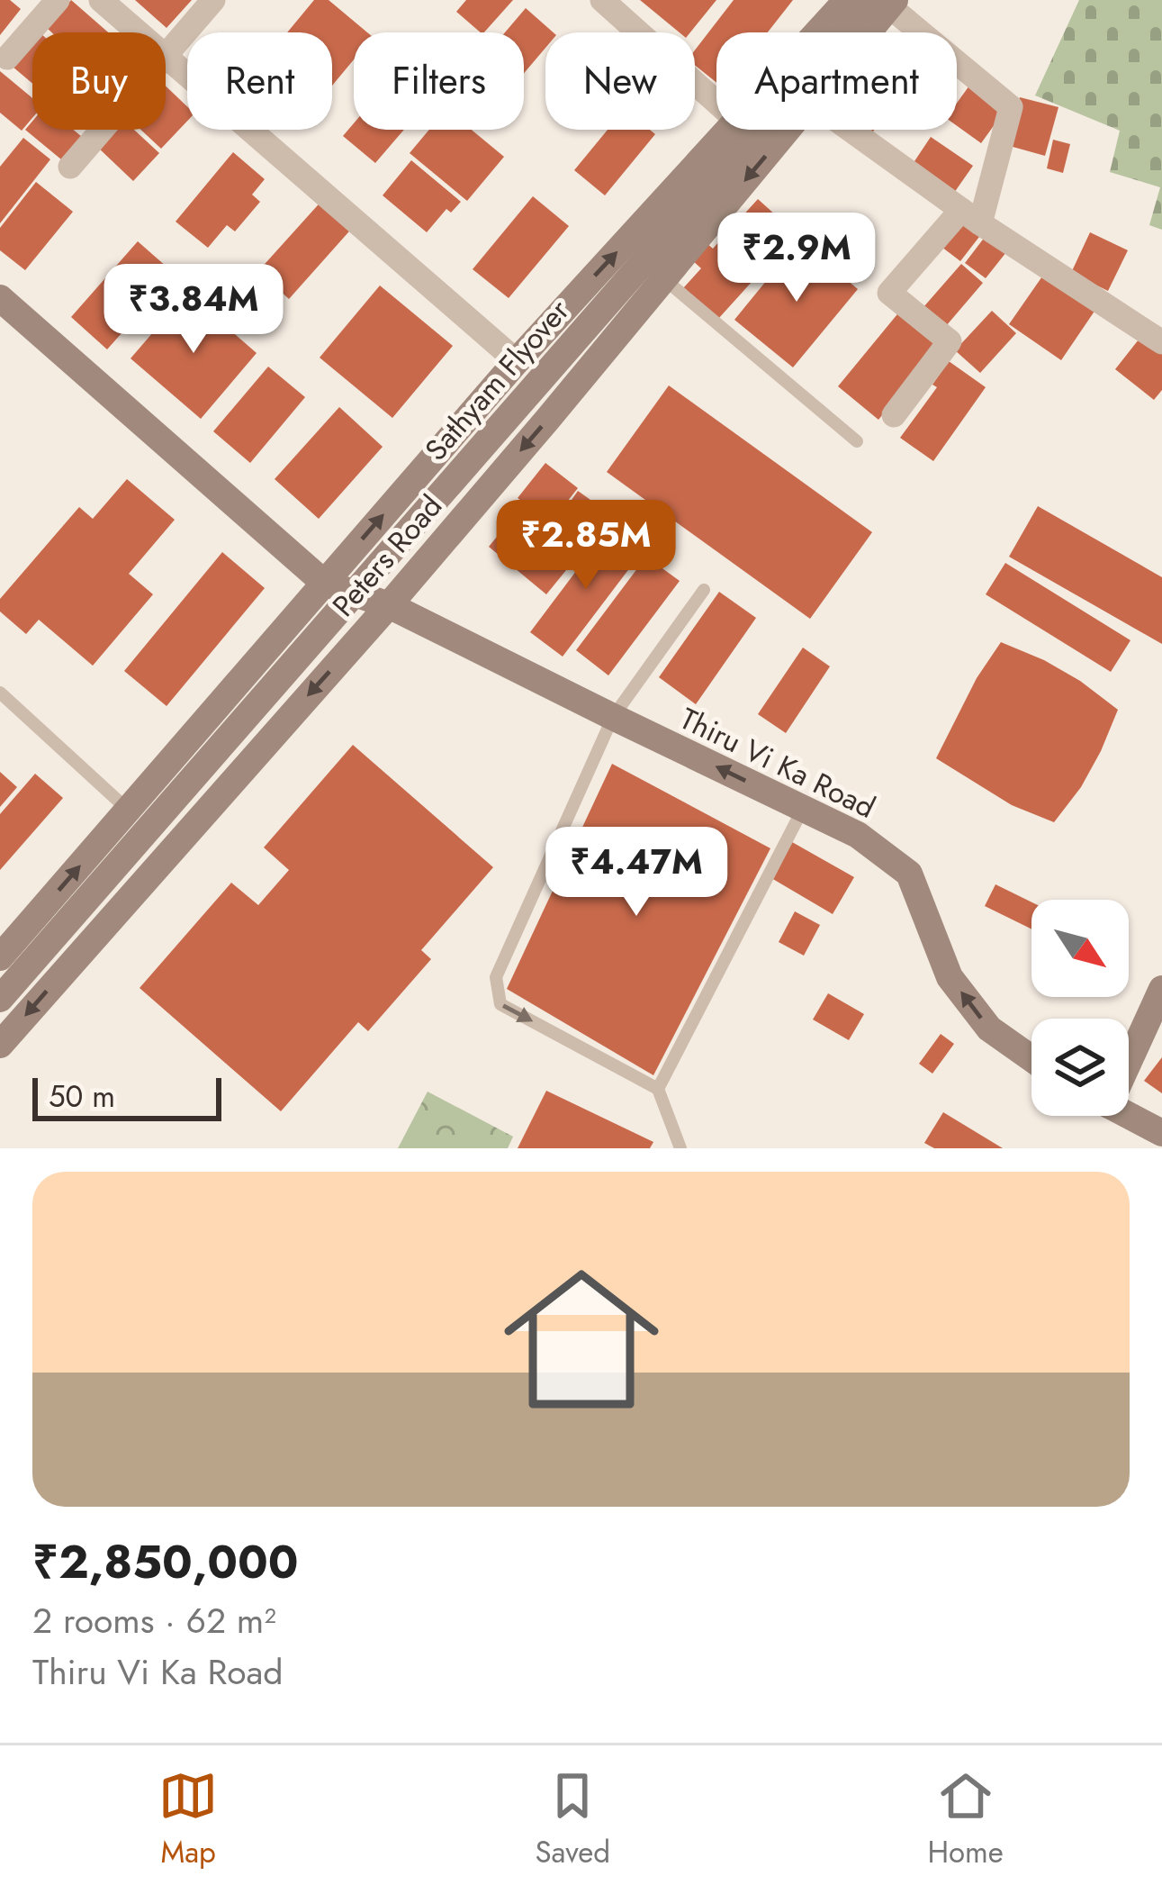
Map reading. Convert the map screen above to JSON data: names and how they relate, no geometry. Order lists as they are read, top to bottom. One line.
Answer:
{"streets":{"main road":["Sathyam Flyover","Peters Road","Thiru Vi Ka Road"]},"crossings":[["Sathyam Flyover","Peters Road"],["Peters Road","Thiru Vi Ka Road"]],"one_way":["Thiru Vi Ka Road"],"scale_bar":"50 m","north":"bottom right","page":{"chip":["Buy","Rent","Filters","New","Apartment"],"price":["₹2.9M","₹3.84M","₹2.85M","₹4.47M"],"scale":"50 m","list":[{"name":"₹2,850,000","note":"2 rooms · 62 m² · Thiru Vi Ka Road"}],"tabs":["Map","Saved","Home"]}}
